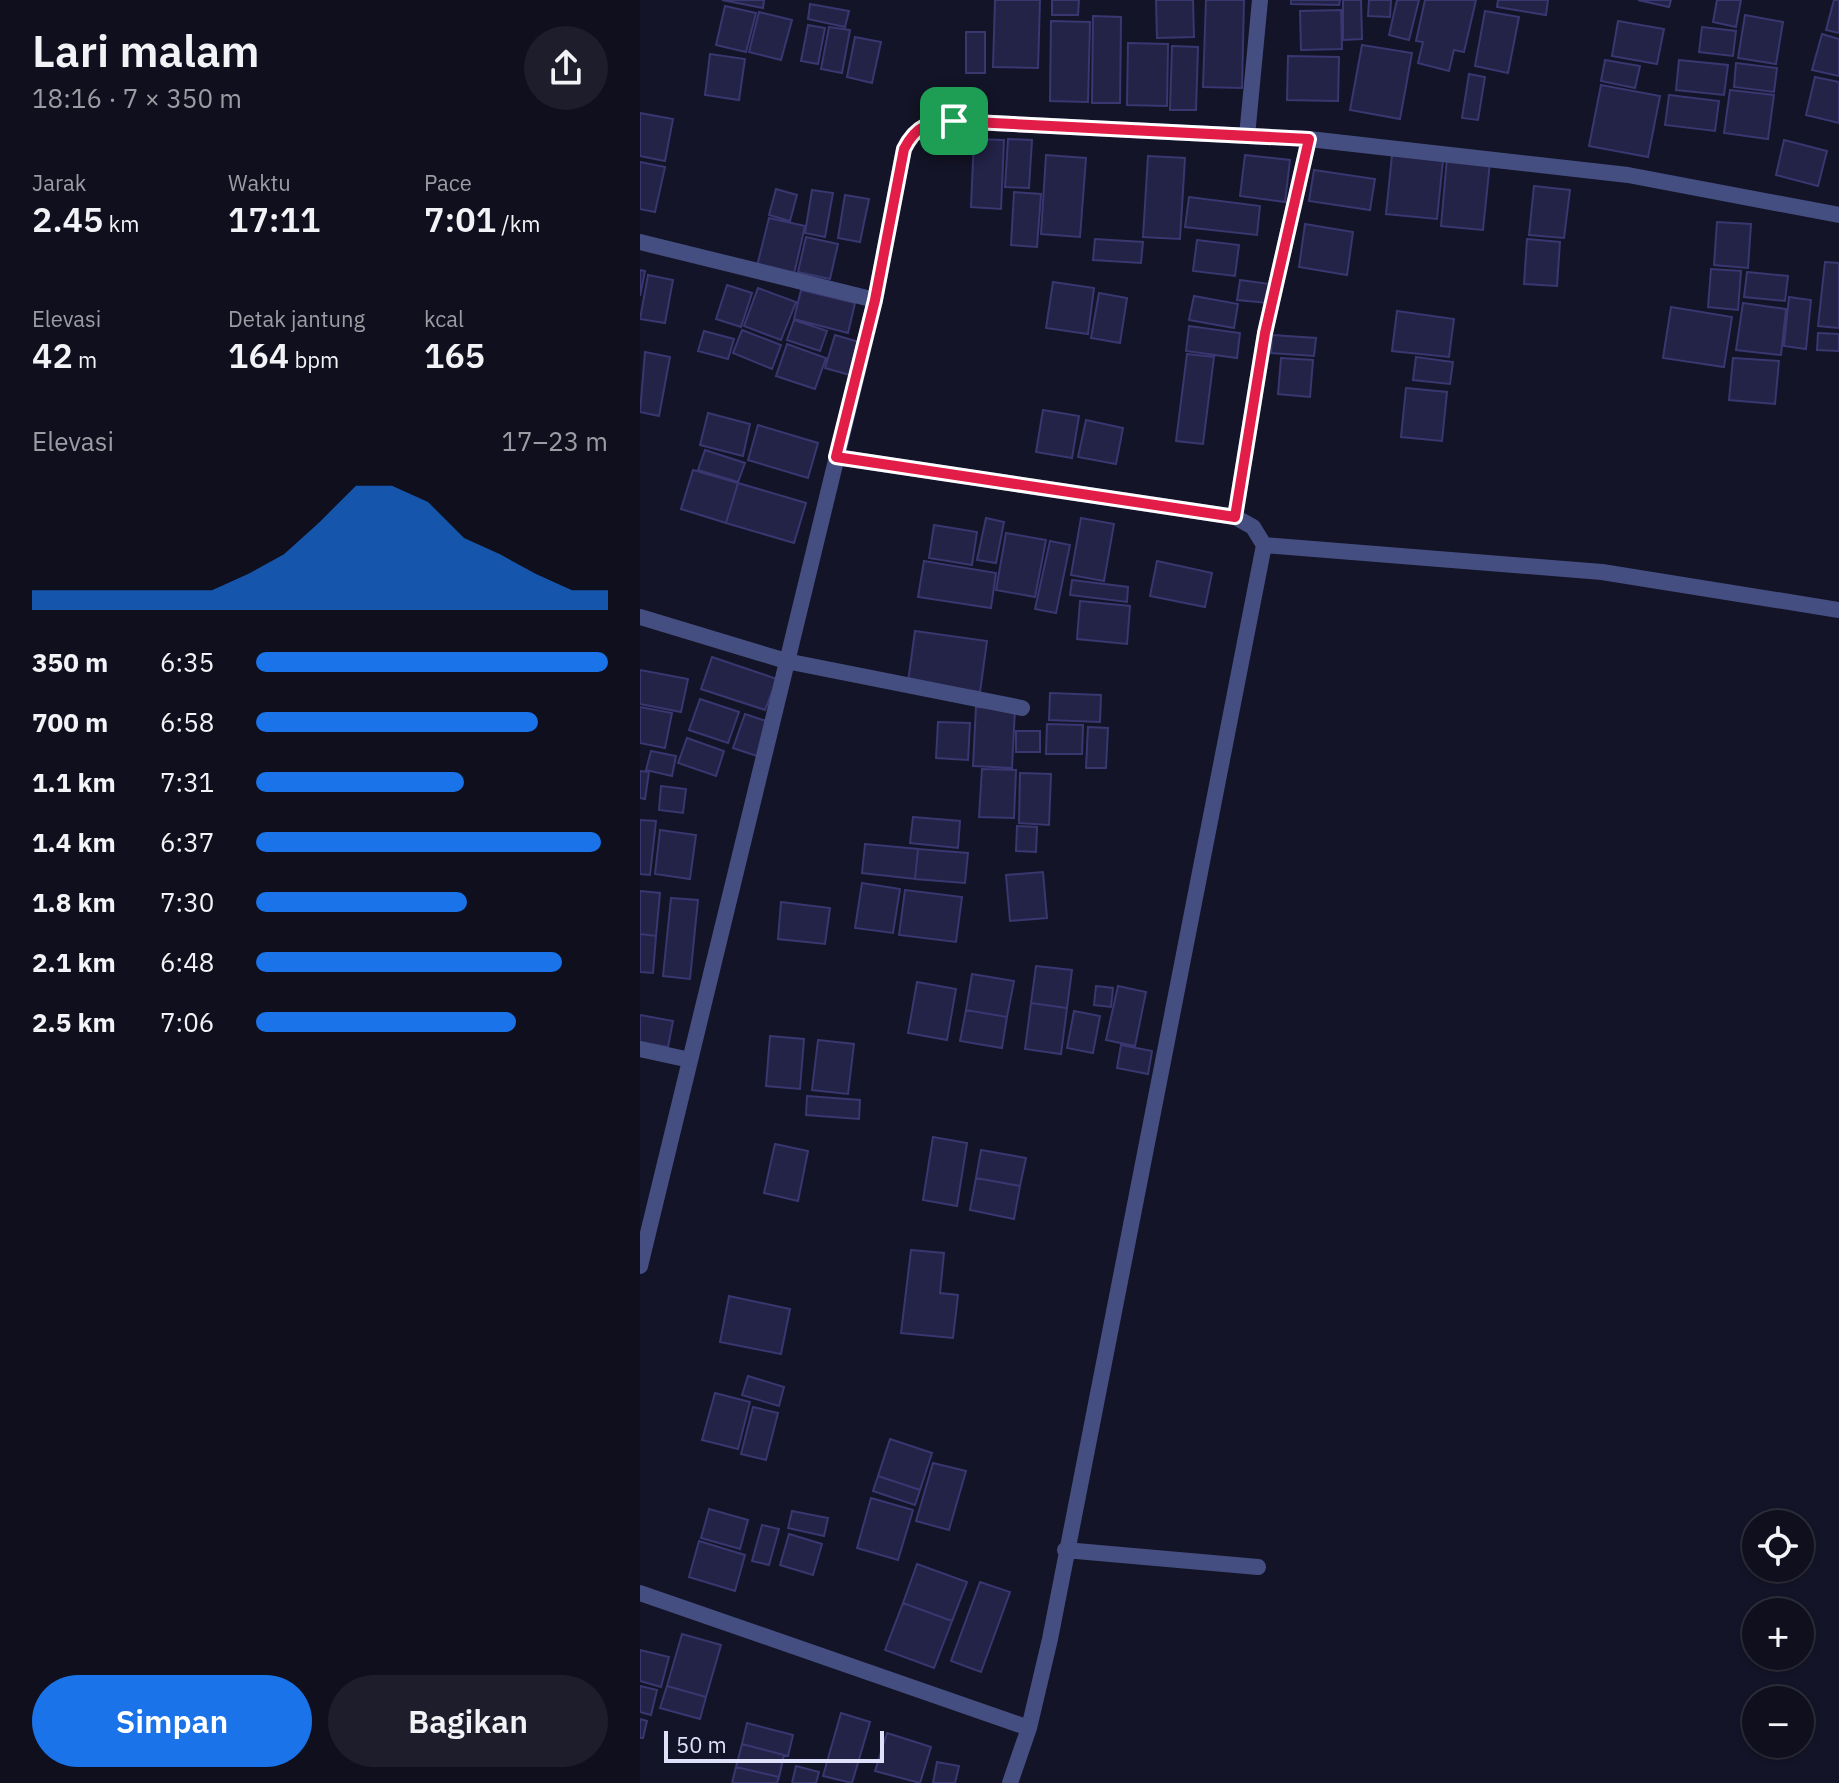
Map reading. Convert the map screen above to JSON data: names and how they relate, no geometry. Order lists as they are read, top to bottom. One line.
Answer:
{"scale_bar":"50 m","page":{"heading":["Lari malam","18:16 · 7 × 350 m"],"stats":[["Jarak","2.45 km"],["Waktu","17:11"],["Pace","7:01 /km"],["Elevasi","42 m"],["Detak jantung","164 bpm"],["kcal","165"]],"chart":["Elevasi","17–23 m"],"list":[{"name":"350 m","note":"6:35"},{"name":"700 m","note":"6:58"},{"name":"1.1 km","note":"7:31"},{"name":"1.4 km","note":"6:37"},{"name":"1.8 km","note":"7:30"},{"name":"2.1 km","note":"6:48"},{"name":"2.5 km","note":"7:06"}],"map_buttons":["+","−"],"buttons":["Simpan","Bagikan"],"scale":"50 m"}}
